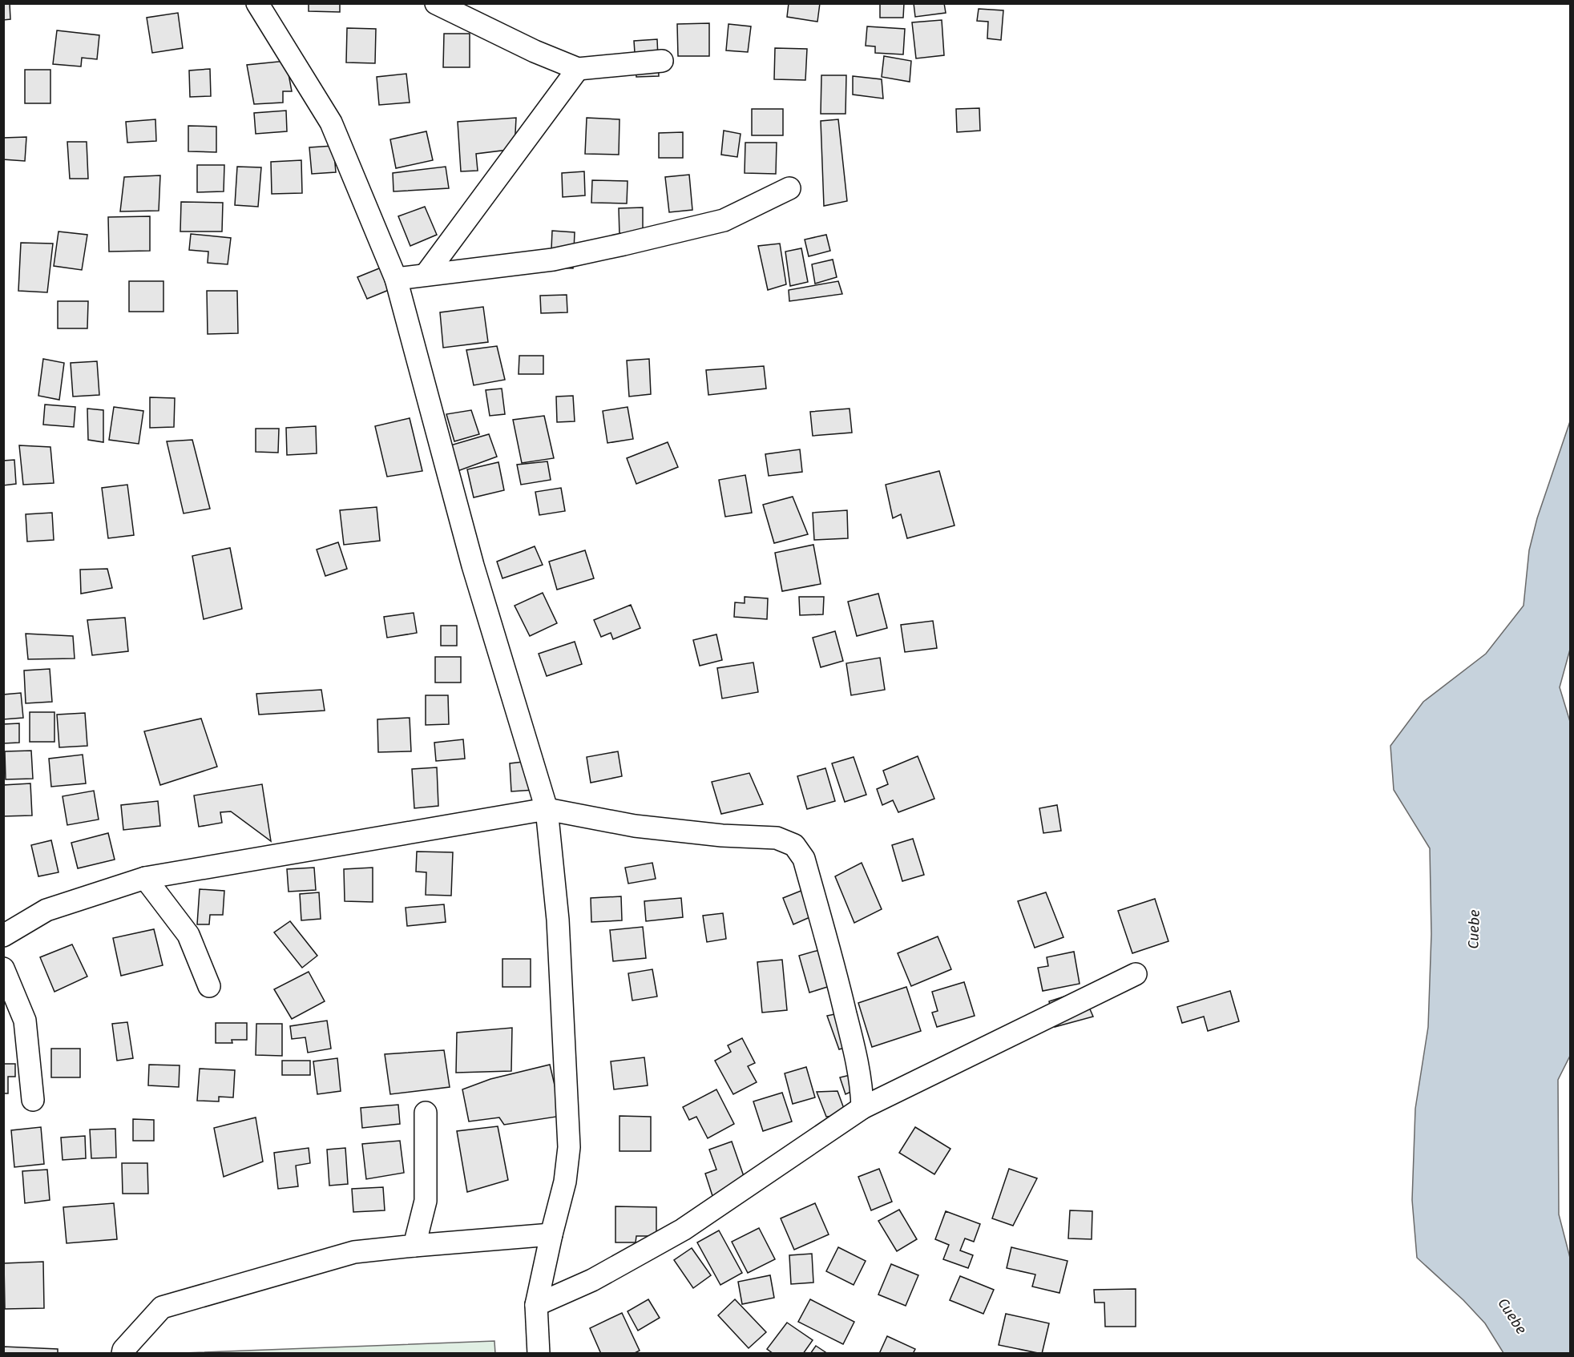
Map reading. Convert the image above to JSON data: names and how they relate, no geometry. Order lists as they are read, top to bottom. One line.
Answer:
{"water":["Cuebe"]}
